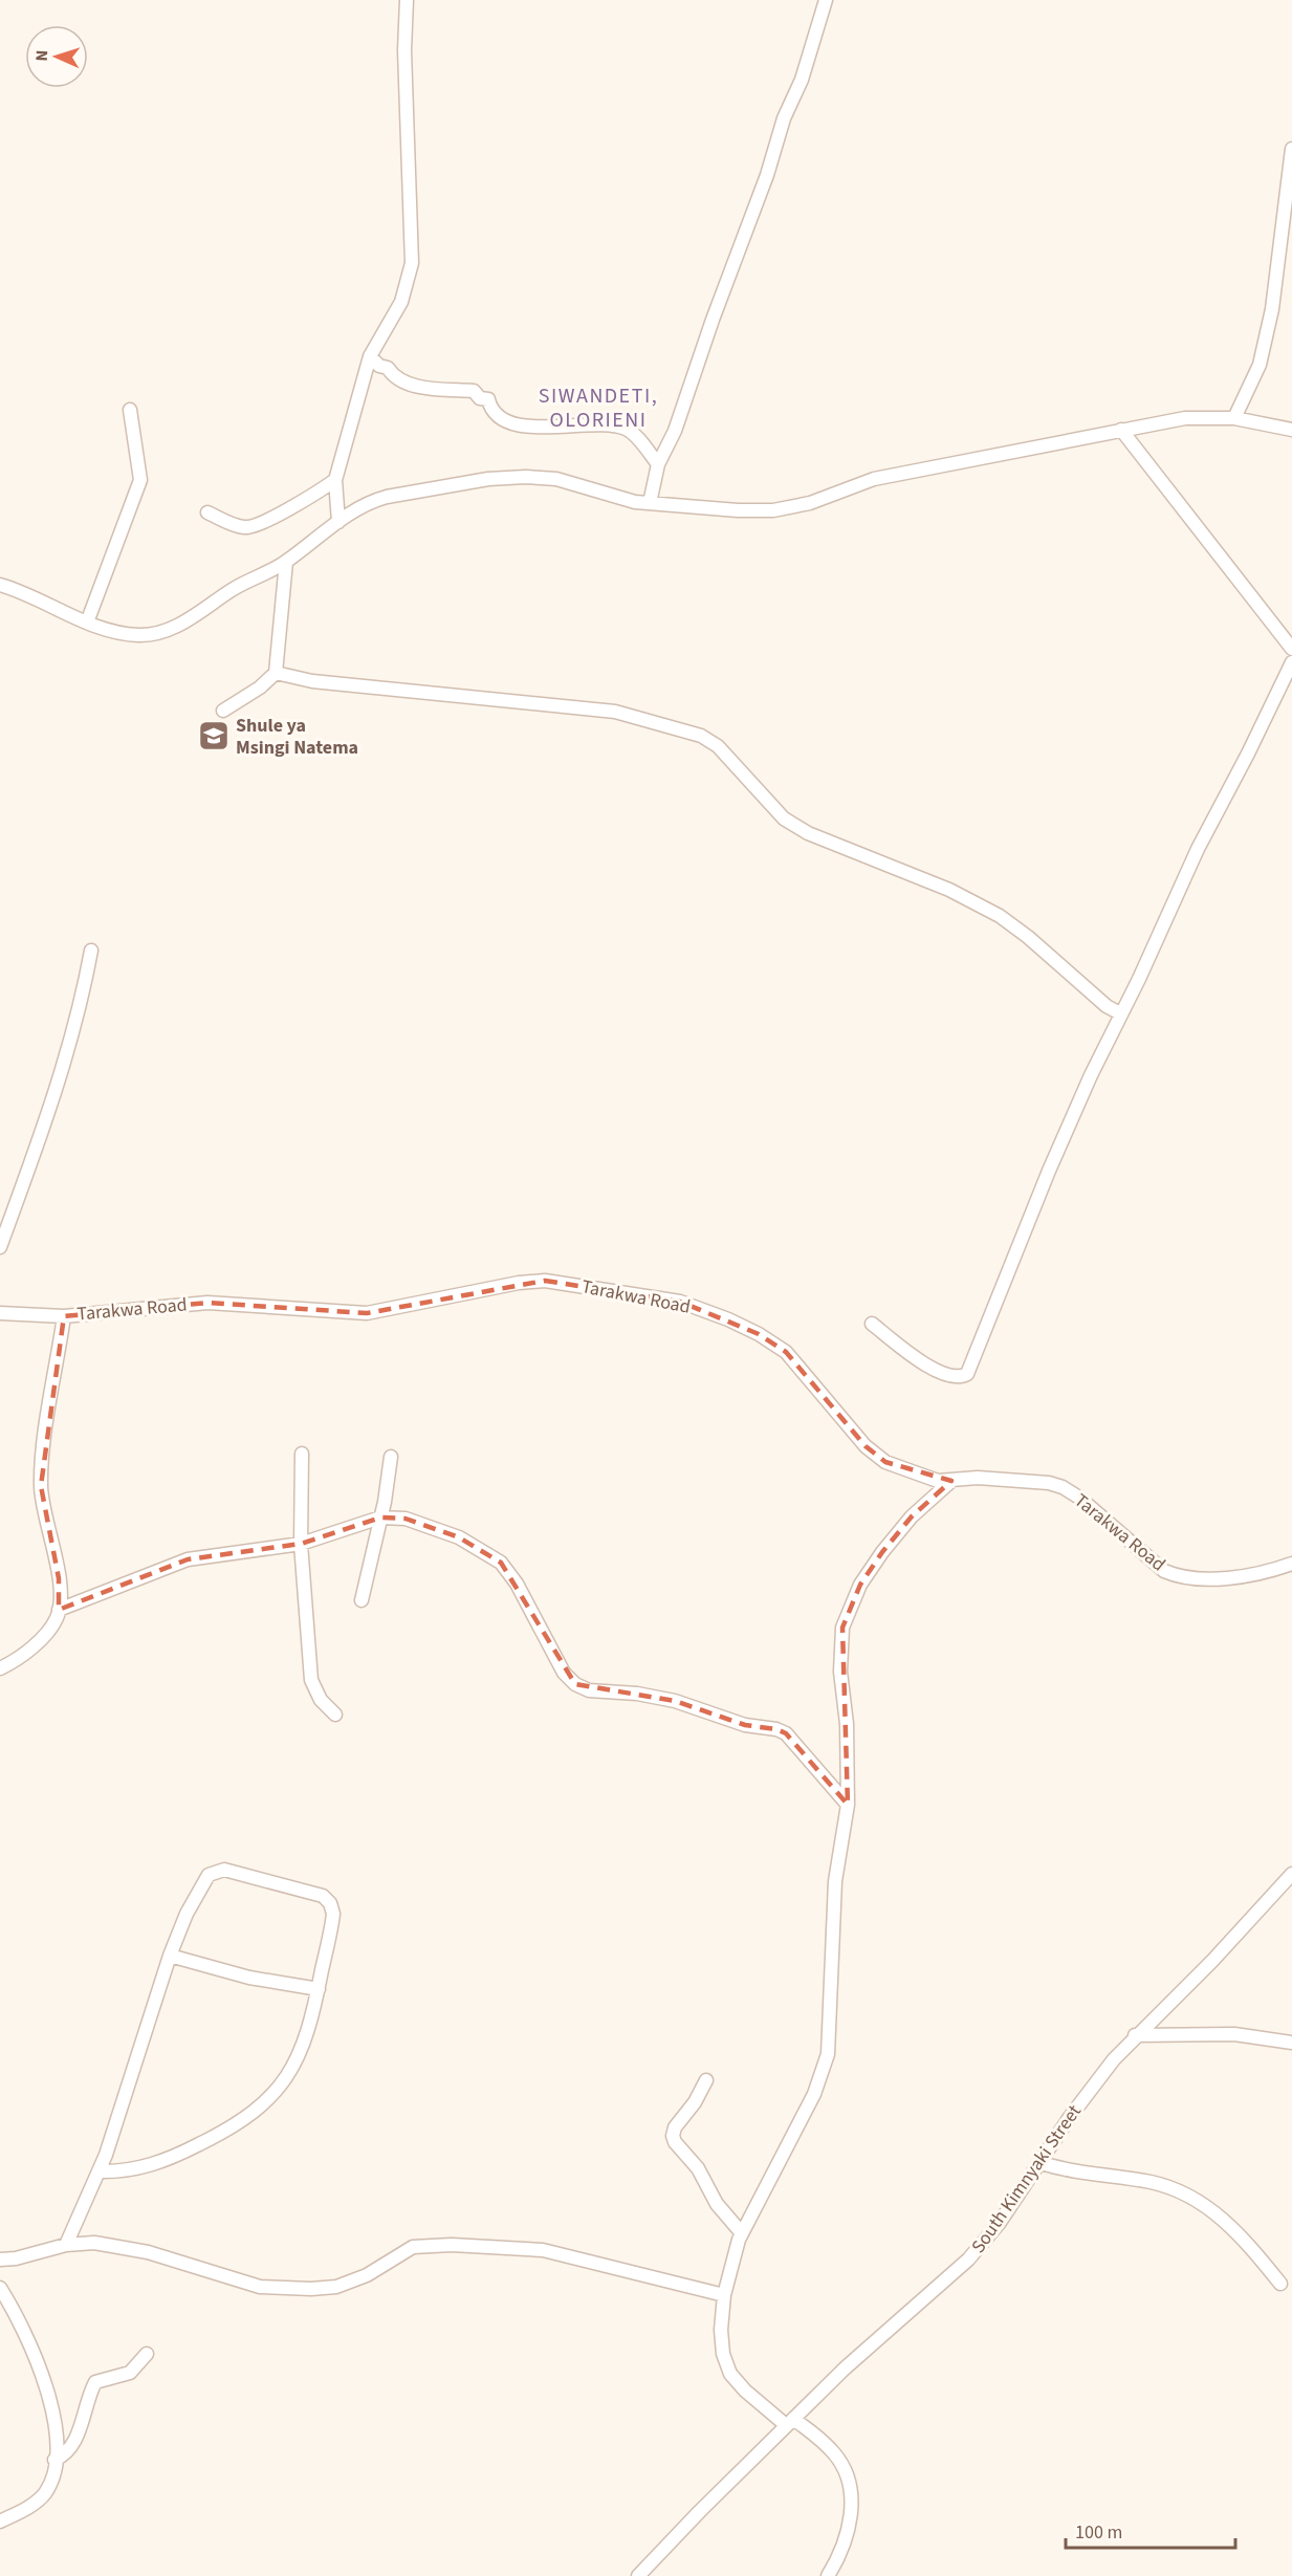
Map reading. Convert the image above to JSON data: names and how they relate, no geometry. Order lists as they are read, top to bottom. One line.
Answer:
{"streets":{"street":["Tarakwa Road","South Kimnyaki Street"]},"districts":["SIWANDETI, OLORIENI"],"places":{"school or university":["Shule ya Msingi Natema"]},"scale_bar":"100 m","north":"left"}
